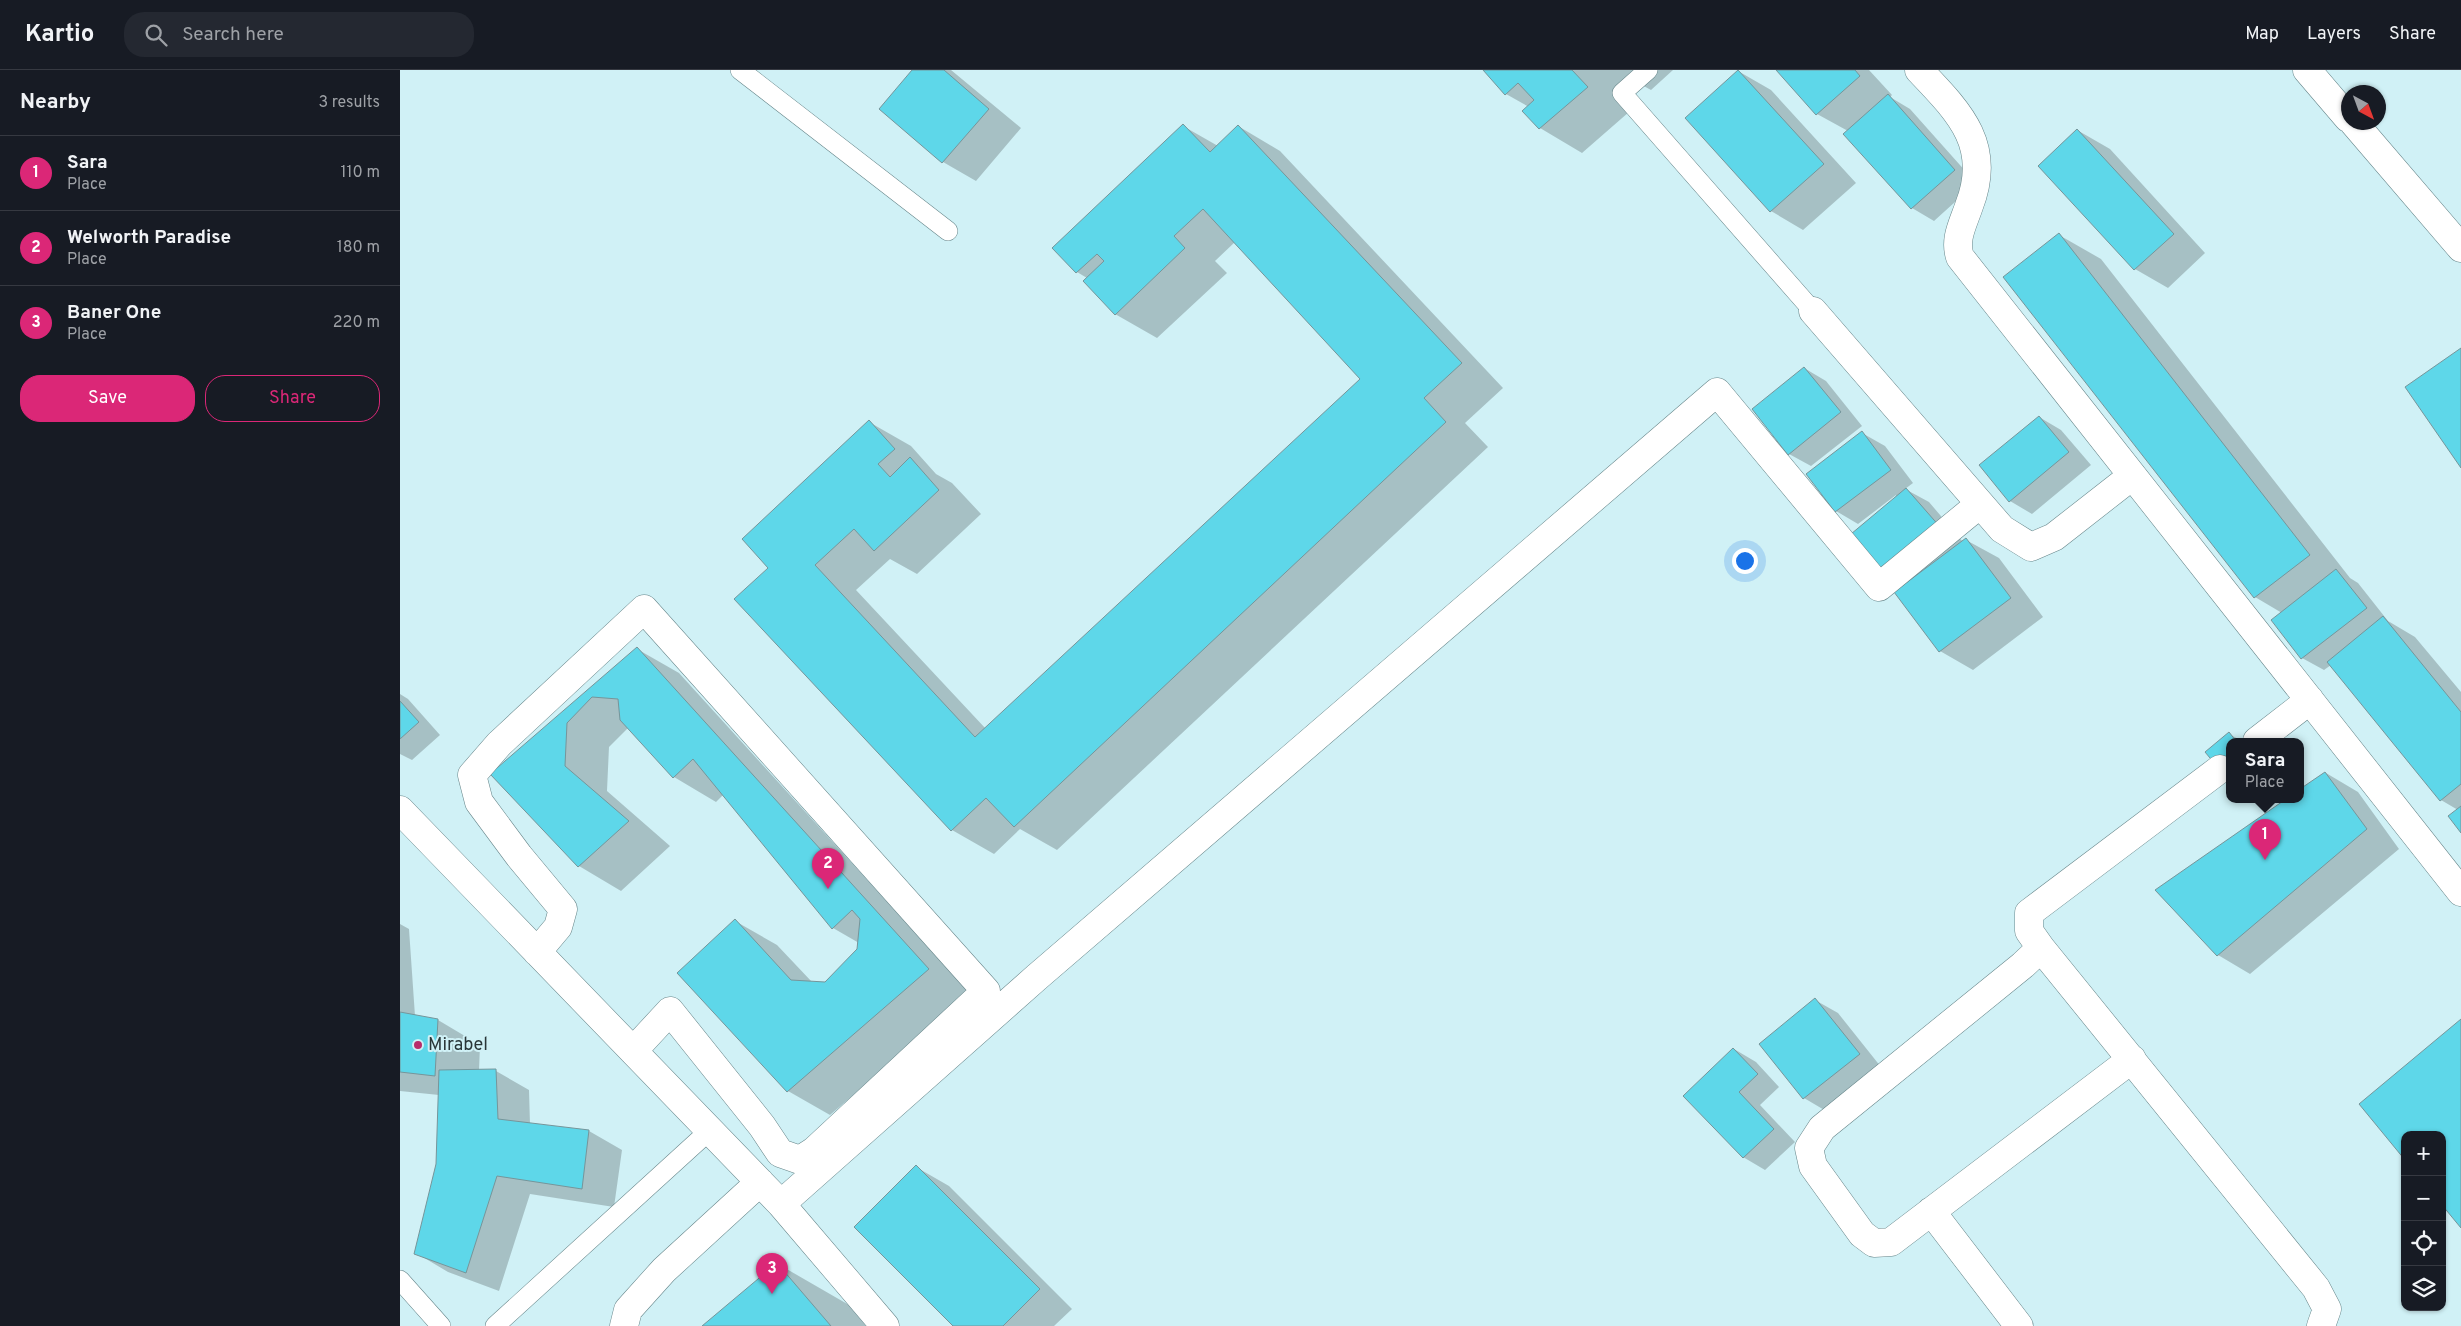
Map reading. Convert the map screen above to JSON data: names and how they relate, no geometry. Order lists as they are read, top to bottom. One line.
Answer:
{"places":["Mirabel"],"north":"bottom right","page":{"header":"Kartio","search":"Search here","nav":["Map","Layers","Share"],"heading":["Nearby","3 results"],"list":[{"mark":"1","name":"Sara","note":"Place","value":"110 m"},{"mark":"2","name":"Welworth Paradise","note":"Place","value":"180 m"},{"mark":"3","name":"Baner One","note":"Place","value":"220 m"}],"buttons":["Save","Share"],"popup":["Sara","Place"],"pins":["1","2","3"],"map_buttons":["+","−"]}}
